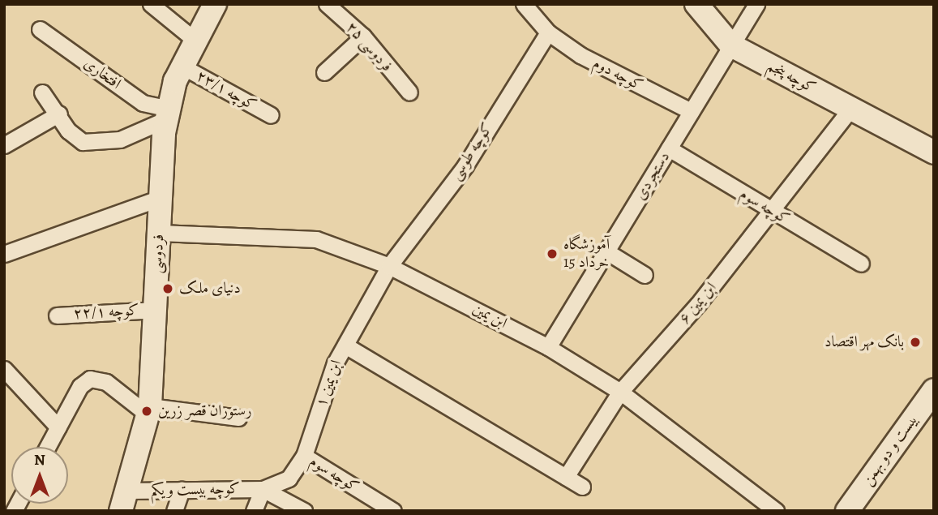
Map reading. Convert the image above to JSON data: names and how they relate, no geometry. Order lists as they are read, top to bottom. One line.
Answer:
{"streets":{"main road":["کوچه پنجم","فردوسی","بیست و دو بهمن"],"street":["فردوسی ۲۵","افتخاری","کوچه دوم","کوچه ۲۳/۱","کوچه طوسی","دستجردی","کوچه سوم","ابن یمین ۶","کوچه ۲۲/۱","ابن یمین","ابن یمین ۱","کوچه بیست و یکم"]},"crossings":[["افتخاری","فردوسی"],["کوچه دوم","کوچه طوسی"],["کوچه دوم","دستجردی"],["کوچه پنجم","دستجردی"],["کوچه ۲۳/۱","فردوسی"],["کوچه طوسی","ابن یمین"],["کوچه طوسی","ابن یمین ۱"],["دستجردی","کوچه سوم"],["دستجردی","ابن یمین"],["کوچه سوم","ابن یمین ۶"],["کوچه سوم","ابن یمین ۱"],["فردوسی","کوچه ۲۲/۱"],["فردوسی","ابن یمین"],["فردوسی","کوچه بیست و یکم"],["ابن یمین ۶","ابن یمین"],["ابن یمین","ابن یمین ۱"],["ابن یمین ۱","کوچه بیست و یکم"]],"places":["آموزشگاه 15 خرداد","دنیای ملک","بانک مهر اقتصاد","رستوران قصر زرین"],"north":"top"}
